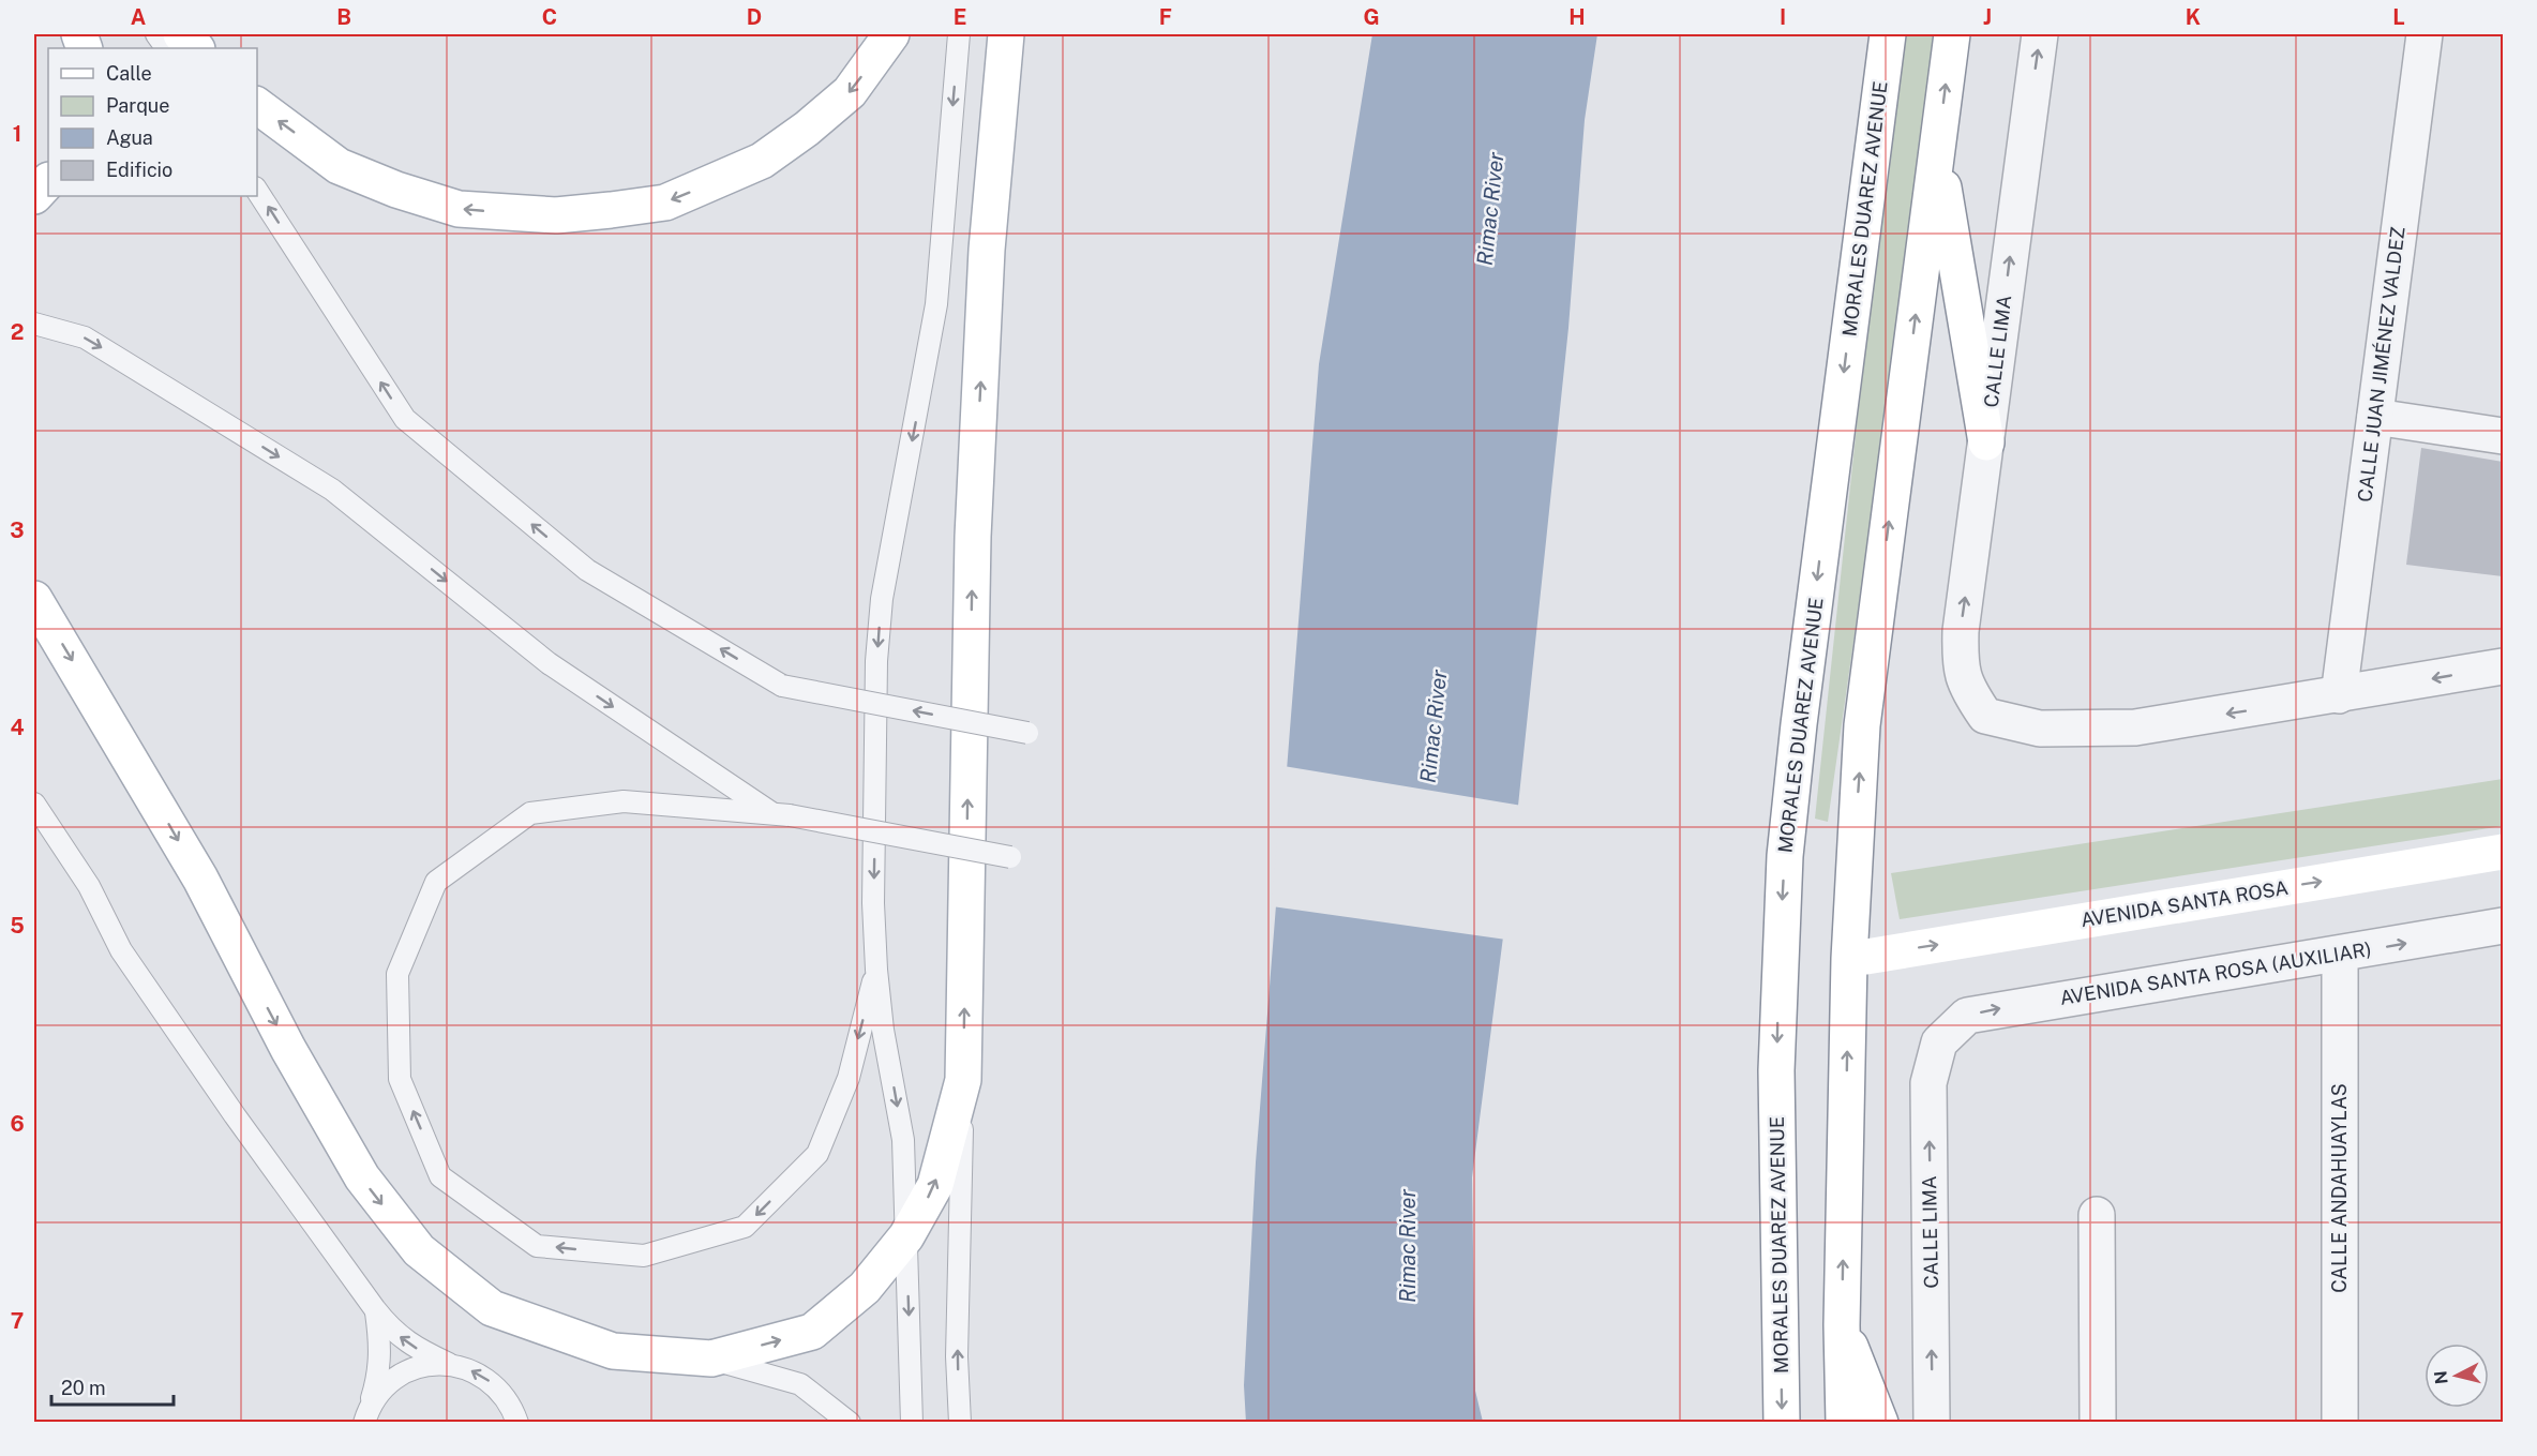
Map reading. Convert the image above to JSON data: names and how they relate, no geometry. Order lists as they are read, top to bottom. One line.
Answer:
{"streets":{"main road":["MORALES DUAREZ AVENUE","AVENIDA SANTA ROSA"],"street":["CALLE LIMA","CALLE JUAN JIMÉNEZ VALDEZ","AVENIDA SANTA ROSA (AUXILIAR)","CALLE ANDAHUAYLAS"]},"crossings":[["CALLE LIMA","CALLE JUAN JIMÉNEZ VALDEZ"],["CALLE LIMA","AVENIDA SANTA ROSA (AUXILIAR)"],["AVENIDA SANTA ROSA (AUXILIAR)","CALLE ANDAHUAYLAS"]],"one_way":["AVENIDA SANTA ROSA","AVENIDA SANTA ROSA (AUXILIAR)"],"water":["Rimac River"],"legend":["Calle","Parque","Agua","Edificio"],"scale_bar":"20 m","north":"left","grid":{"columns":["A","B","C","D","E","F","G","H","I","J","K","L"],"rows":["1","2","3","4","5","6","7"]}}
